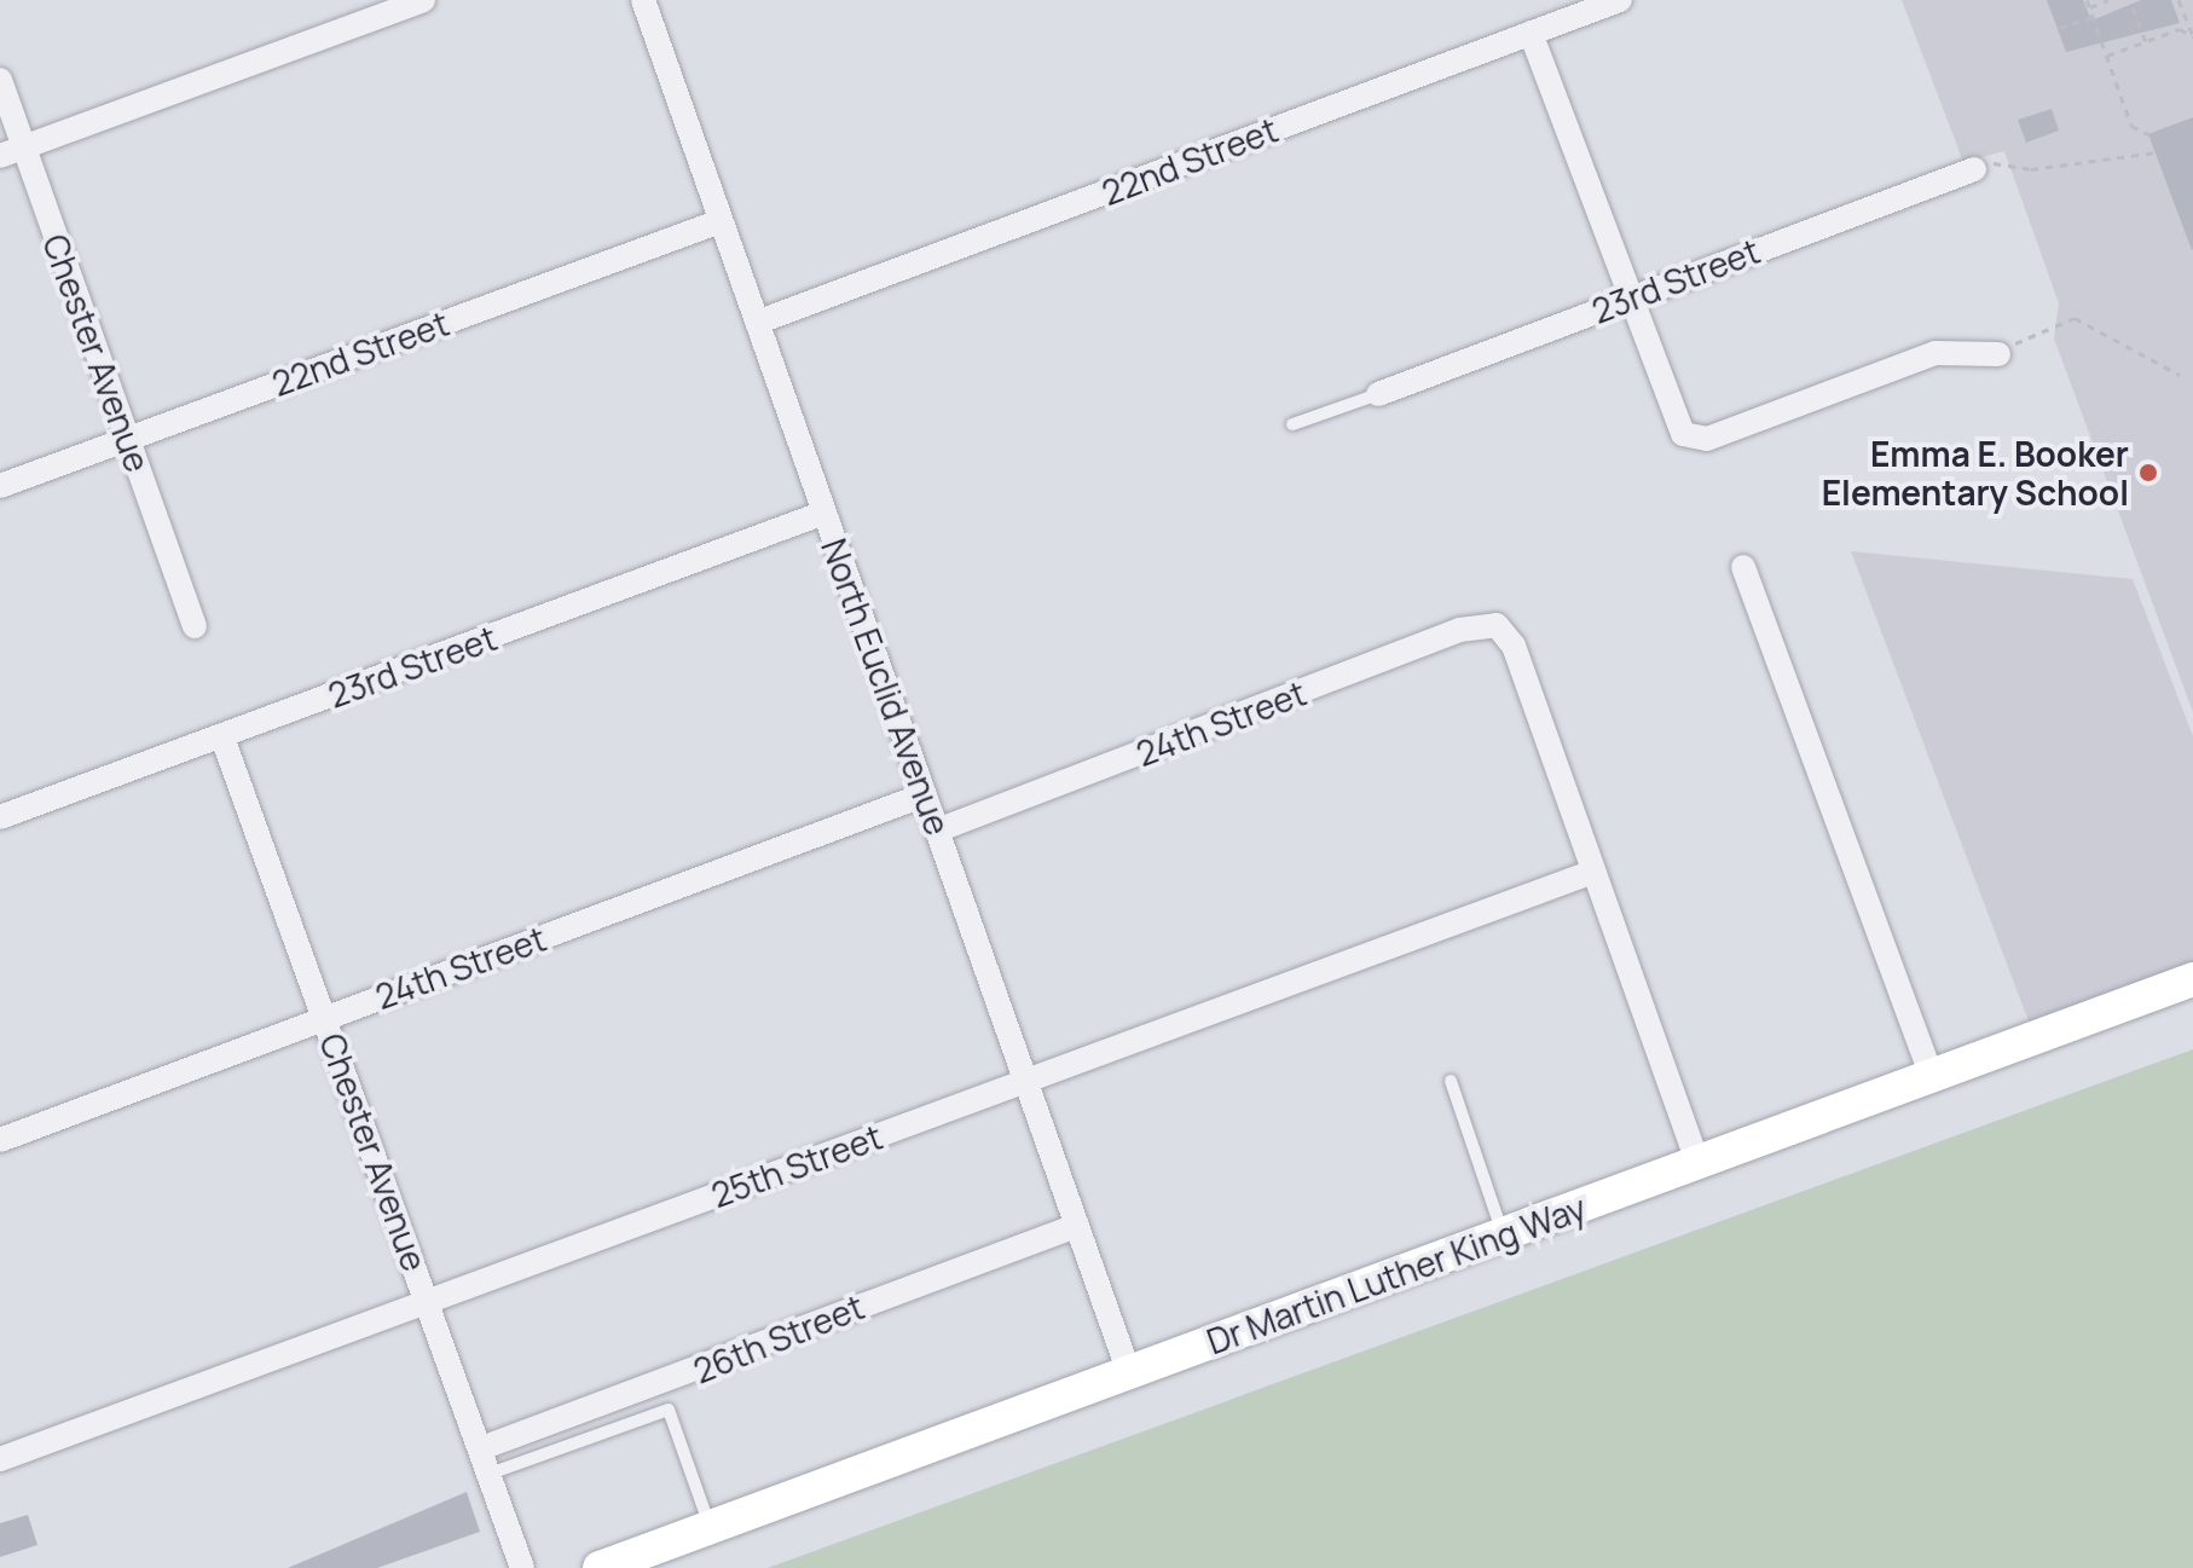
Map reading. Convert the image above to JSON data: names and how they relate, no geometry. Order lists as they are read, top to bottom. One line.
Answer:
{"streets":{"street":["22nd Street","23rd Street","Chester Avenue","North Euclid Avenue","24th Street","25th Street","Dr Martin Luther King Way","26th Street"]},"crossings":[["22nd Street","Chester Avenue"],["22nd Street","North Euclid Avenue"],["23rd Street","Chester Avenue"],["23rd Street","North Euclid Avenue"],["Chester Avenue","24th Street"],["Chester Avenue","25th Street"],["Chester Avenue","26th Street"],["North Euclid Avenue","24th Street"],["North Euclid Avenue","25th Street"],["North Euclid Avenue","Dr Martin Luther King Way"],["North Euclid Avenue","26th Street"],["24th Street","25th Street"]],"places":["Emma E. Booker Elementary School"]}
